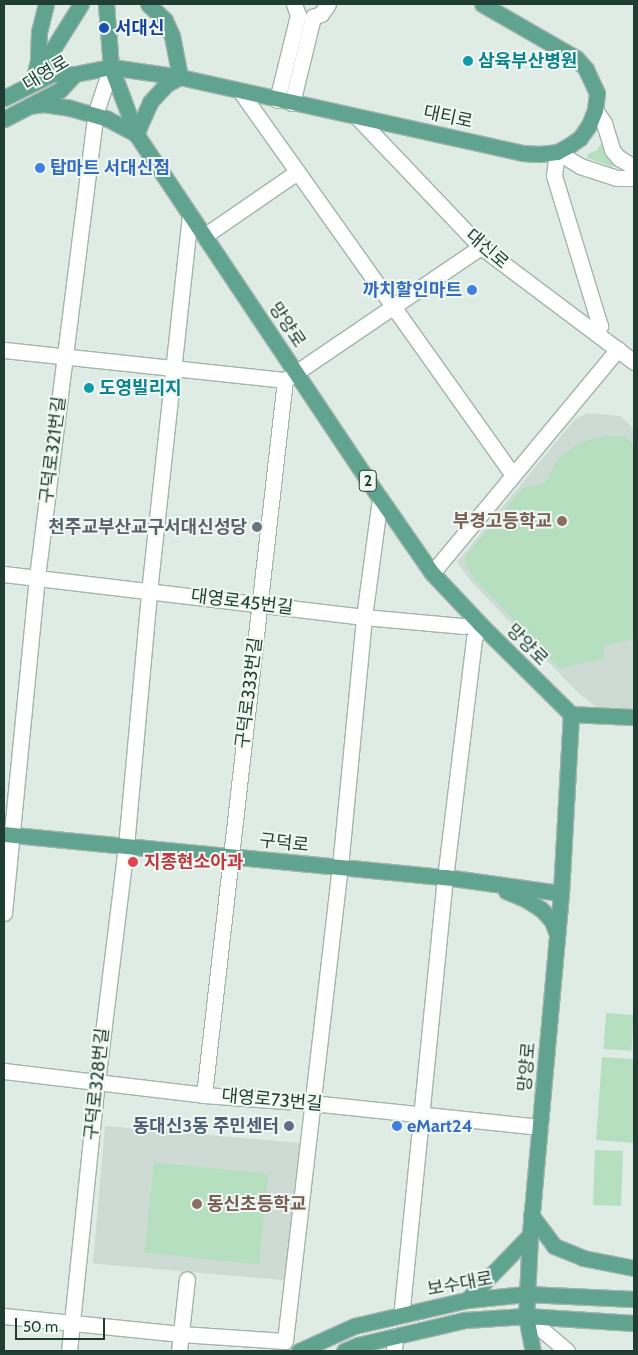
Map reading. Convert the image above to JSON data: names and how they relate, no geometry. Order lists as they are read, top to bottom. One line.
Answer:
{"streets":{"main road":["대영로","대티로","망양로","2","구덕로","보수대로"],"street":["대신로","구덕로321번길","대영로45번길","구덕로333번길","구덕로328번길","대영로73번길"]},"crossings":[["대영로","대티로"],["대영로","망양로"],["대영로","구덕로321번길"],["대영로","2"],["대티로","대신로"],["대티로","망양로"],["대티로","구덕로321번길"],["대티로","2"],["망양로","구덕로321번길"],["망양로","2"],["망양로","대영로45번길"],["망양로","구덕로333번길"],["망양로","구덕로"],["망양로","구덕로328번길"],["망양로","대영로73번길"],["망양로","보수대로"],["구덕로321번길","2"],["구덕로321번길","대영로45번길"],["구덕로321번길","구덕로"],["대영로45번길","구덕로333번길"],["대영로45번길","구덕로328번길"],["구덕로333번길","구덕로"],["구덕로333번길","대영로73번길"],["구덕로","구덕로328번길"],["구덕로328번길","대영로73번길"]],"places":["서대신","삼육부산병원","탑마트 서대신점","까치할인마트","도영빌리지","부경고등학교","천주교부산교구서대신성당","지종현소아과","동대신3동 주민센터","eMart24","동신초등학교"],"scale_bar":"50 m"}
